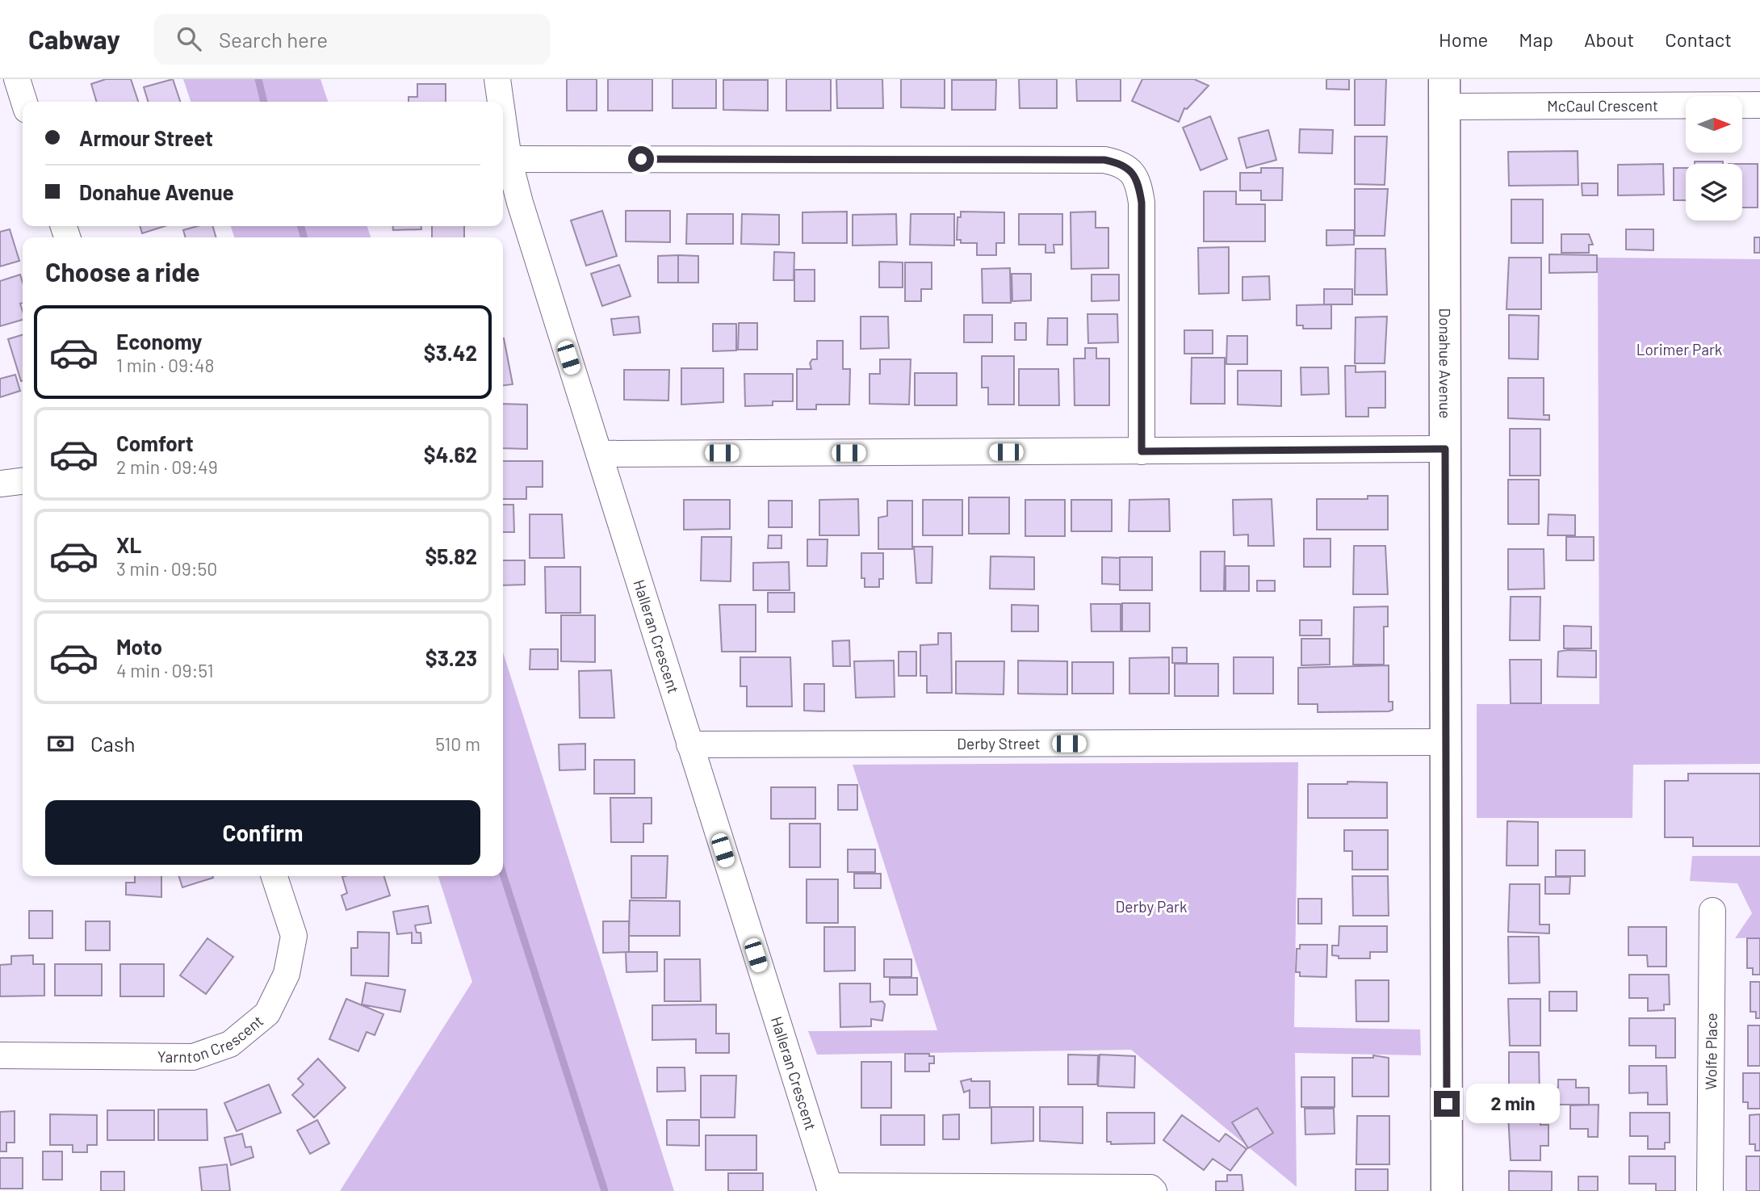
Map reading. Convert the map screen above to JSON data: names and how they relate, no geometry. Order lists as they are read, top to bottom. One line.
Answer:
{"streets":{"street":["McCaul Crescent","Donahue Avenue","Halleran Crescent","Derby Street","Yarnton Crescent","Wolfe Place"]},"crossings":[["McCaul Crescent","Donahue Avenue"],["Donahue Avenue","Derby Street"],["Halleran Crescent","Derby Street"]],"parks":["Lorimer Park","Derby Park"],"north":"right","page":{"header":"Cabway","search":"Search here","nav":["Home","Map","About","Contact"],"banner":["Armour Street","Donahue Avenue"],"heading":"Choose a ride","list":[{"name":"Economy","note":"1 min · 09:48","value":"$3.42"},{"name":"Comfort","note":"2 min · 09:49","value":"$4.62"},{"name":"XL","note":"3 min · 09:50","value":"$5.82"},{"name":"Moto","note":"4 min · 09:51","value":"$3.23"}],"pay":["Cash","510 m"],"buttons":"Confirm","bubble":"2 min"}}
